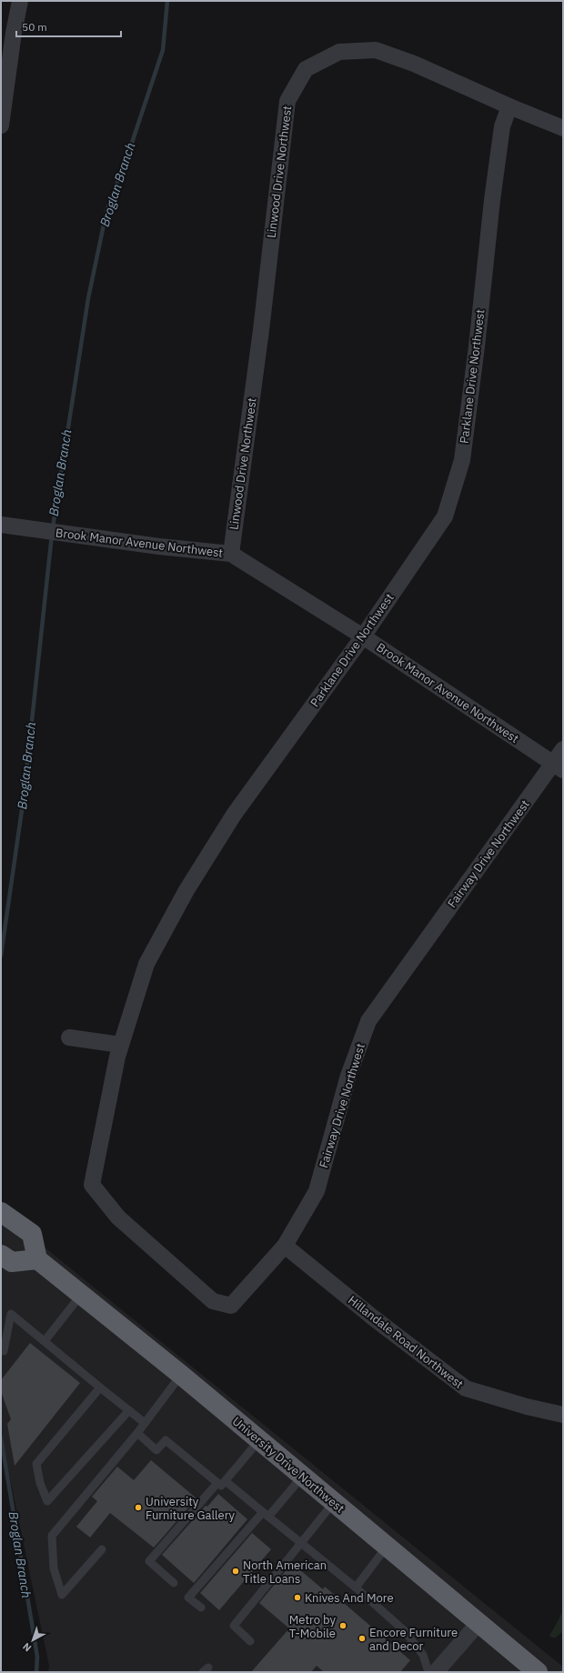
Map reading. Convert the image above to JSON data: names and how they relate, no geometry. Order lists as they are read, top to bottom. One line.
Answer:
{"streets":{"highway":["University Drive Northwest"],"street":["Linwood Drive Northwest","Parklane Drive Northwest","Brook Manor Avenue Northwest","Fairway Drive Northwest","Hillandale Road Northwest"]},"crossings":[["Linwood Drive Northwest","Parklane Drive Northwest"],["Linwood Drive Northwest","Brook Manor Avenue Northwest"],["Parklane Drive Northwest","Brook Manor Avenue Northwest"],["Parklane Drive Northwest","Fairway Drive Northwest"],["Brook Manor Avenue Northwest","Fairway Drive Northwest"],["Fairway Drive Northwest","Hillandale Road Northwest"]],"water":["Broglan Branch"],"places":["University Furniture Gallery","North American Title Loans","Knives And More","Metro by T-Mobile","Encore Furniture and Decor"],"scale_bar":"50 m","north":"bottom left"}
